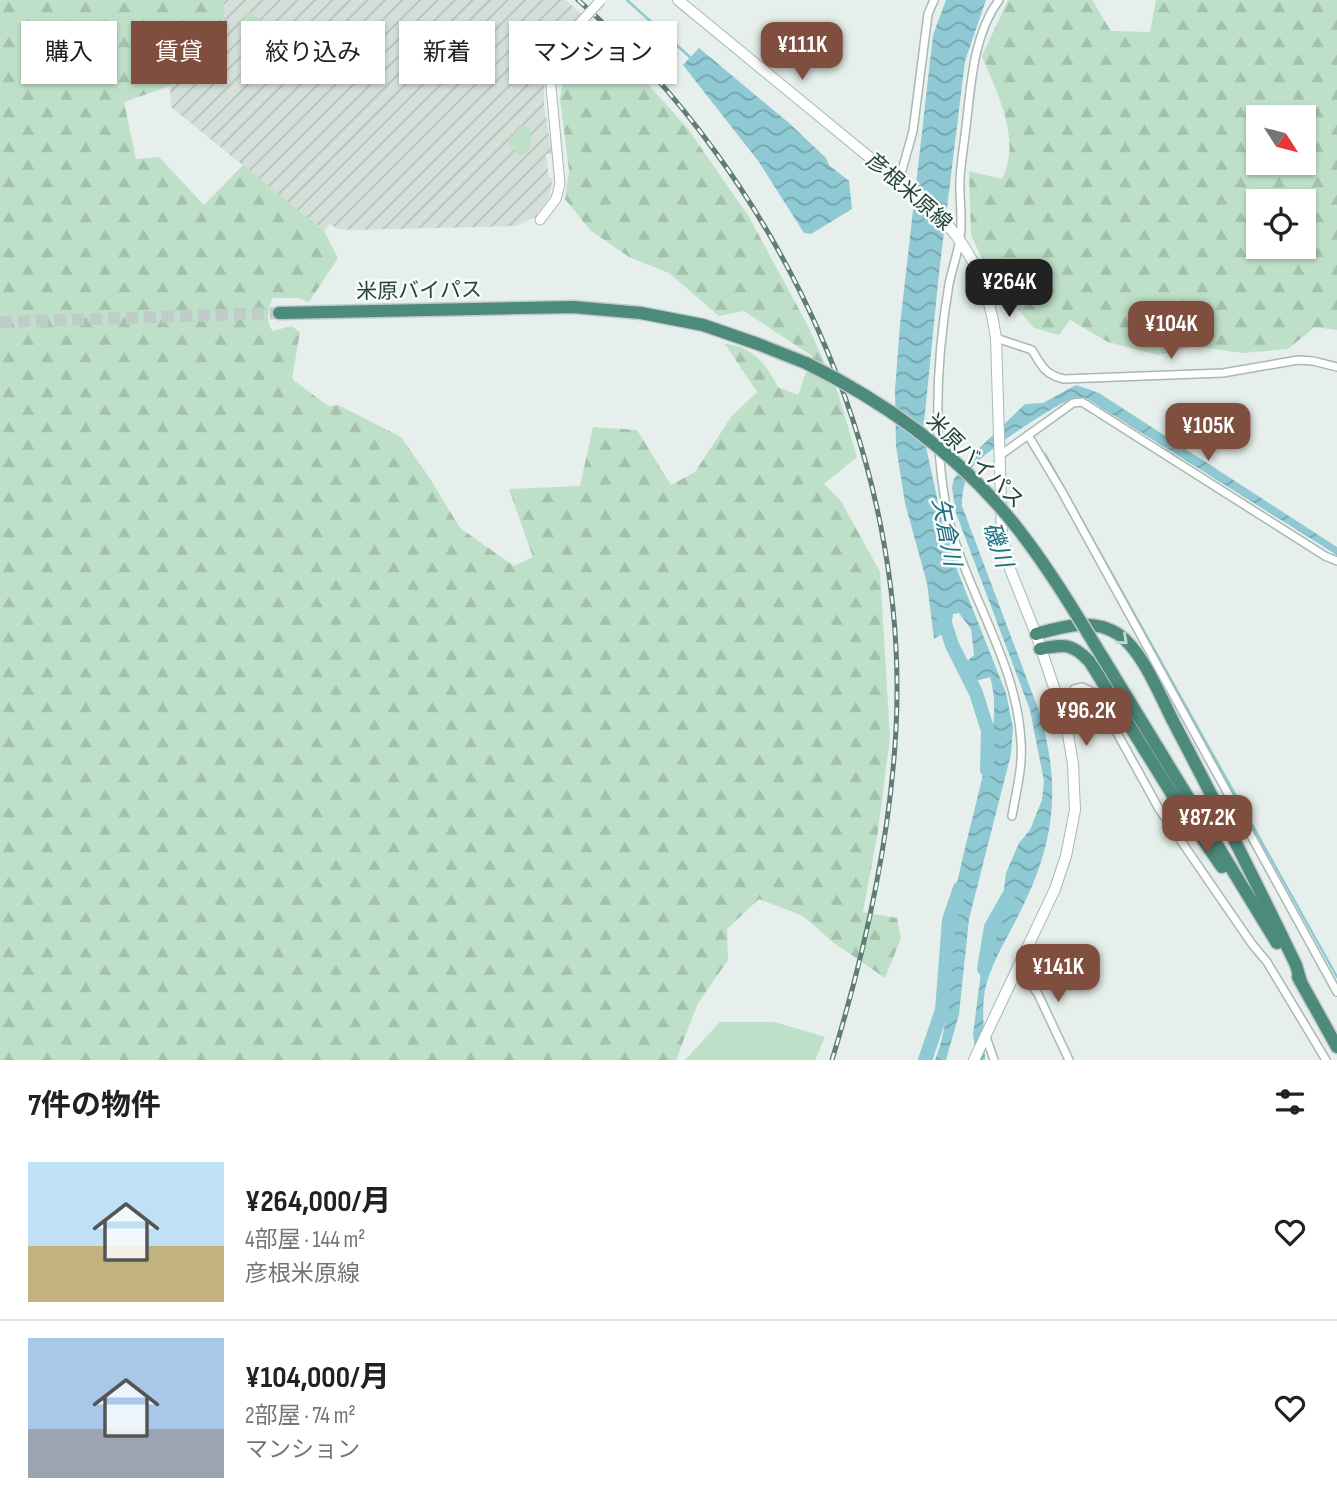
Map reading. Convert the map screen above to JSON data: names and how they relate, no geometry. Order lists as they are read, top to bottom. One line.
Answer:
{"streets":{"highway":["米原バイパス"],"main road":["彦根米原線"]},"water":["矢倉川","磯川"],"north":"bottom right","page":{"chip":["購入","賃貸","絞り込み","新着","マンション"],"price":["¥111K","¥264K","¥104K","¥105K","¥96.2K","¥87.2K","¥141K"],"heading":"7件の物件","list":[{"name":"¥264,000/月","note":"4部屋 · 144 m² · 彦根米原線"},{"name":"¥104,000/月","note":"2部屋 · 74 m² · マンション"}]}}
